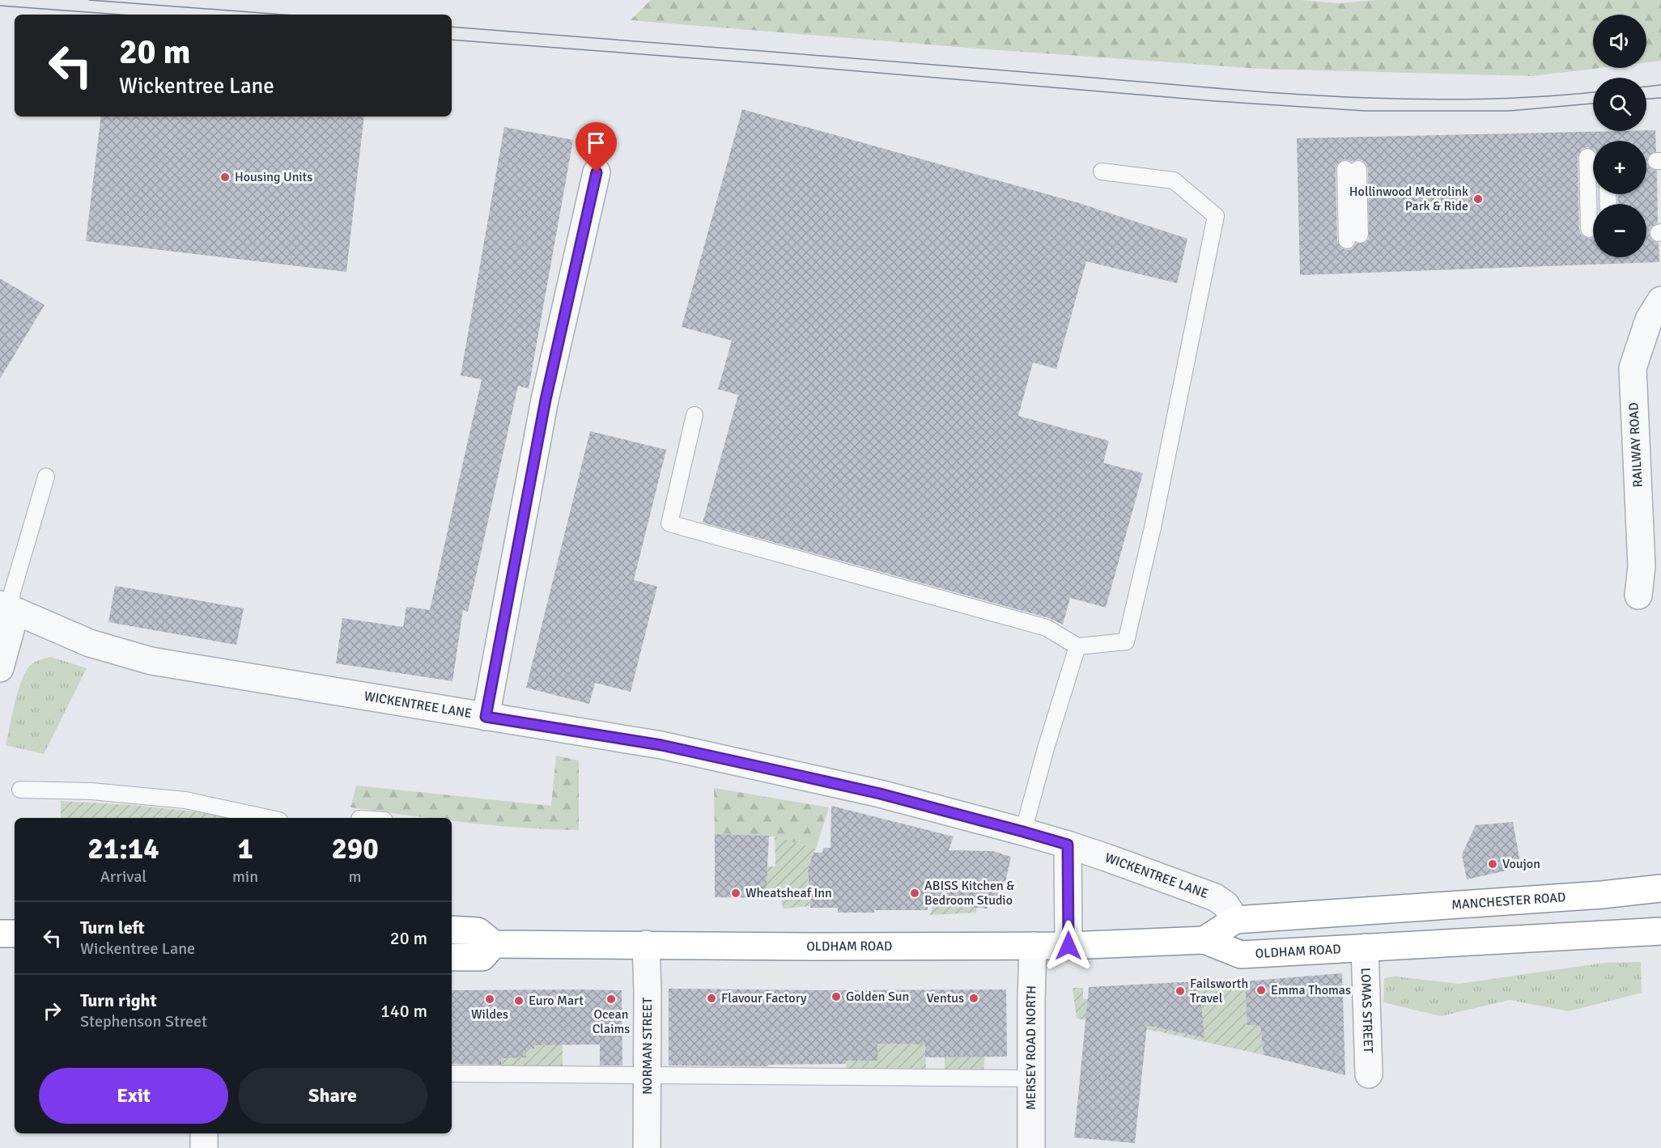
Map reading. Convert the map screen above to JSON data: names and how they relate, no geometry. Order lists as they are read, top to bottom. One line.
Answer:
{"streets":{"highway":["MANCHESTER ROAD","OLDHAM ROAD"],"street":["RAILWAY ROAD","WICKENTREE LANE","LOMAS STREET","NORMAN STREET","MERSEY ROAD NORTH"]},"crossings":[["WICKENTREE LANE","MANCHESTER ROAD"],["OLDHAM ROAD","LOMAS STREET"],["OLDHAM ROAD","NORMAN STREET"],["OLDHAM ROAD","MERSEY ROAD NORTH"]],"places":["Housing Units","Hollinwood Metrolink Park & Ride","Voujon","Wheatsheaf Inn","ABISS Kitchen & Bedroom Studio","Emma Thomas","Failsworth Travel","Golden Sun","Flavour Factory","Ventus","Wildes","Ocean Claims","Euro Mart"],"page":{"map_buttons":["+","−"],"turn":["20 m","Wickentree Lane"],"eta":["21:14","Arrival","1","min","290","m"],"list":[{"name":"Turn left","note":"Wickentree Lane","value":"20 m"},{"name":"Turn right","note":"Stephenson Street","value":"140 m"}],"buttons":["Exit","Share"]}}
